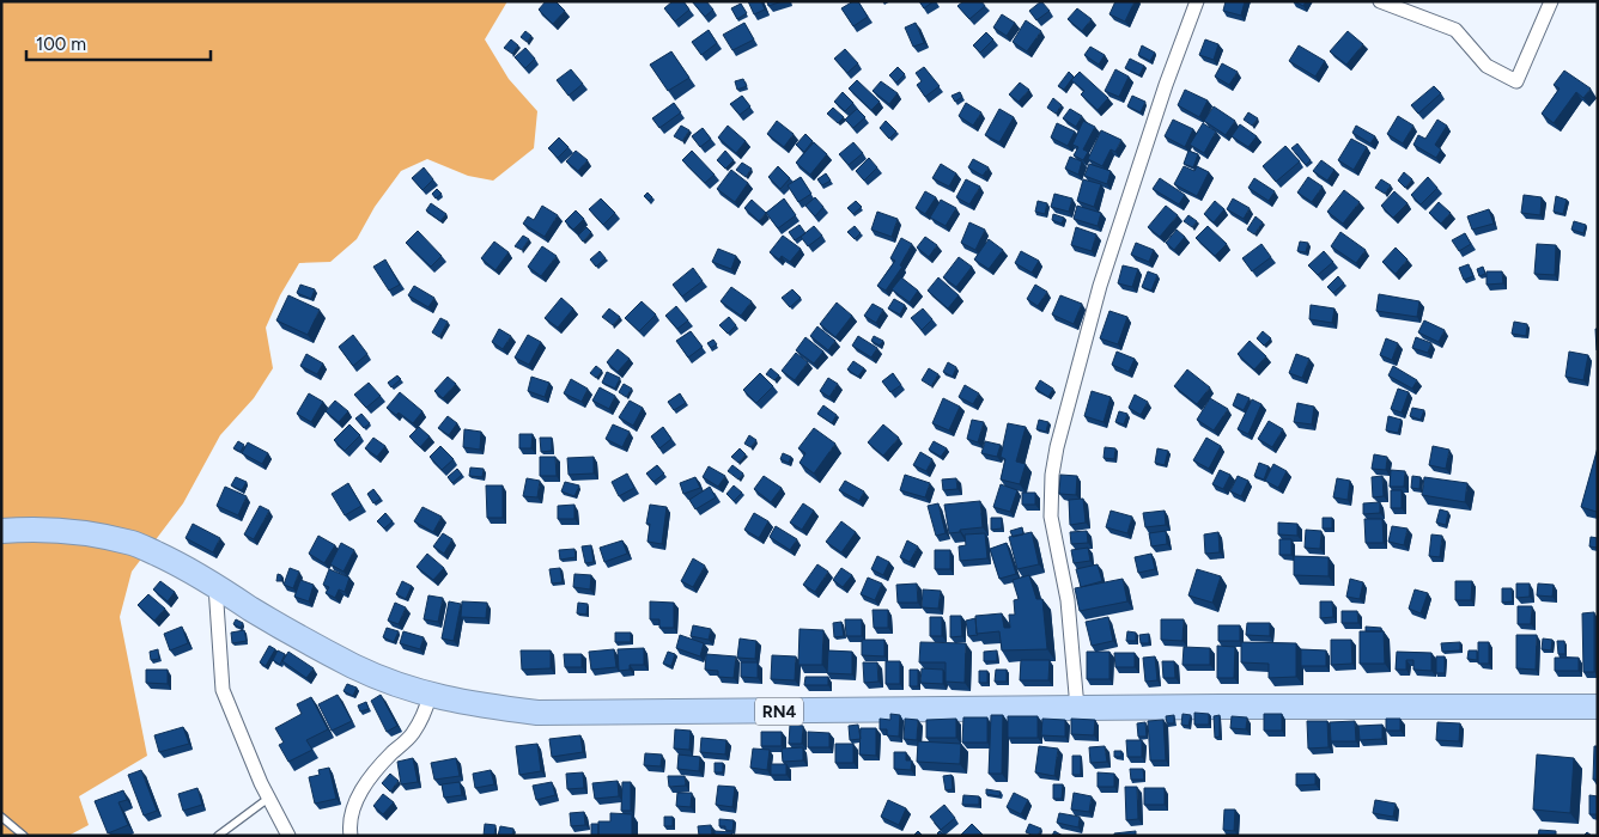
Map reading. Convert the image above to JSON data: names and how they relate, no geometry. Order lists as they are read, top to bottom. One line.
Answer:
{"streets":{"highway":["RN4"]},"scale_bar":"100 m"}
